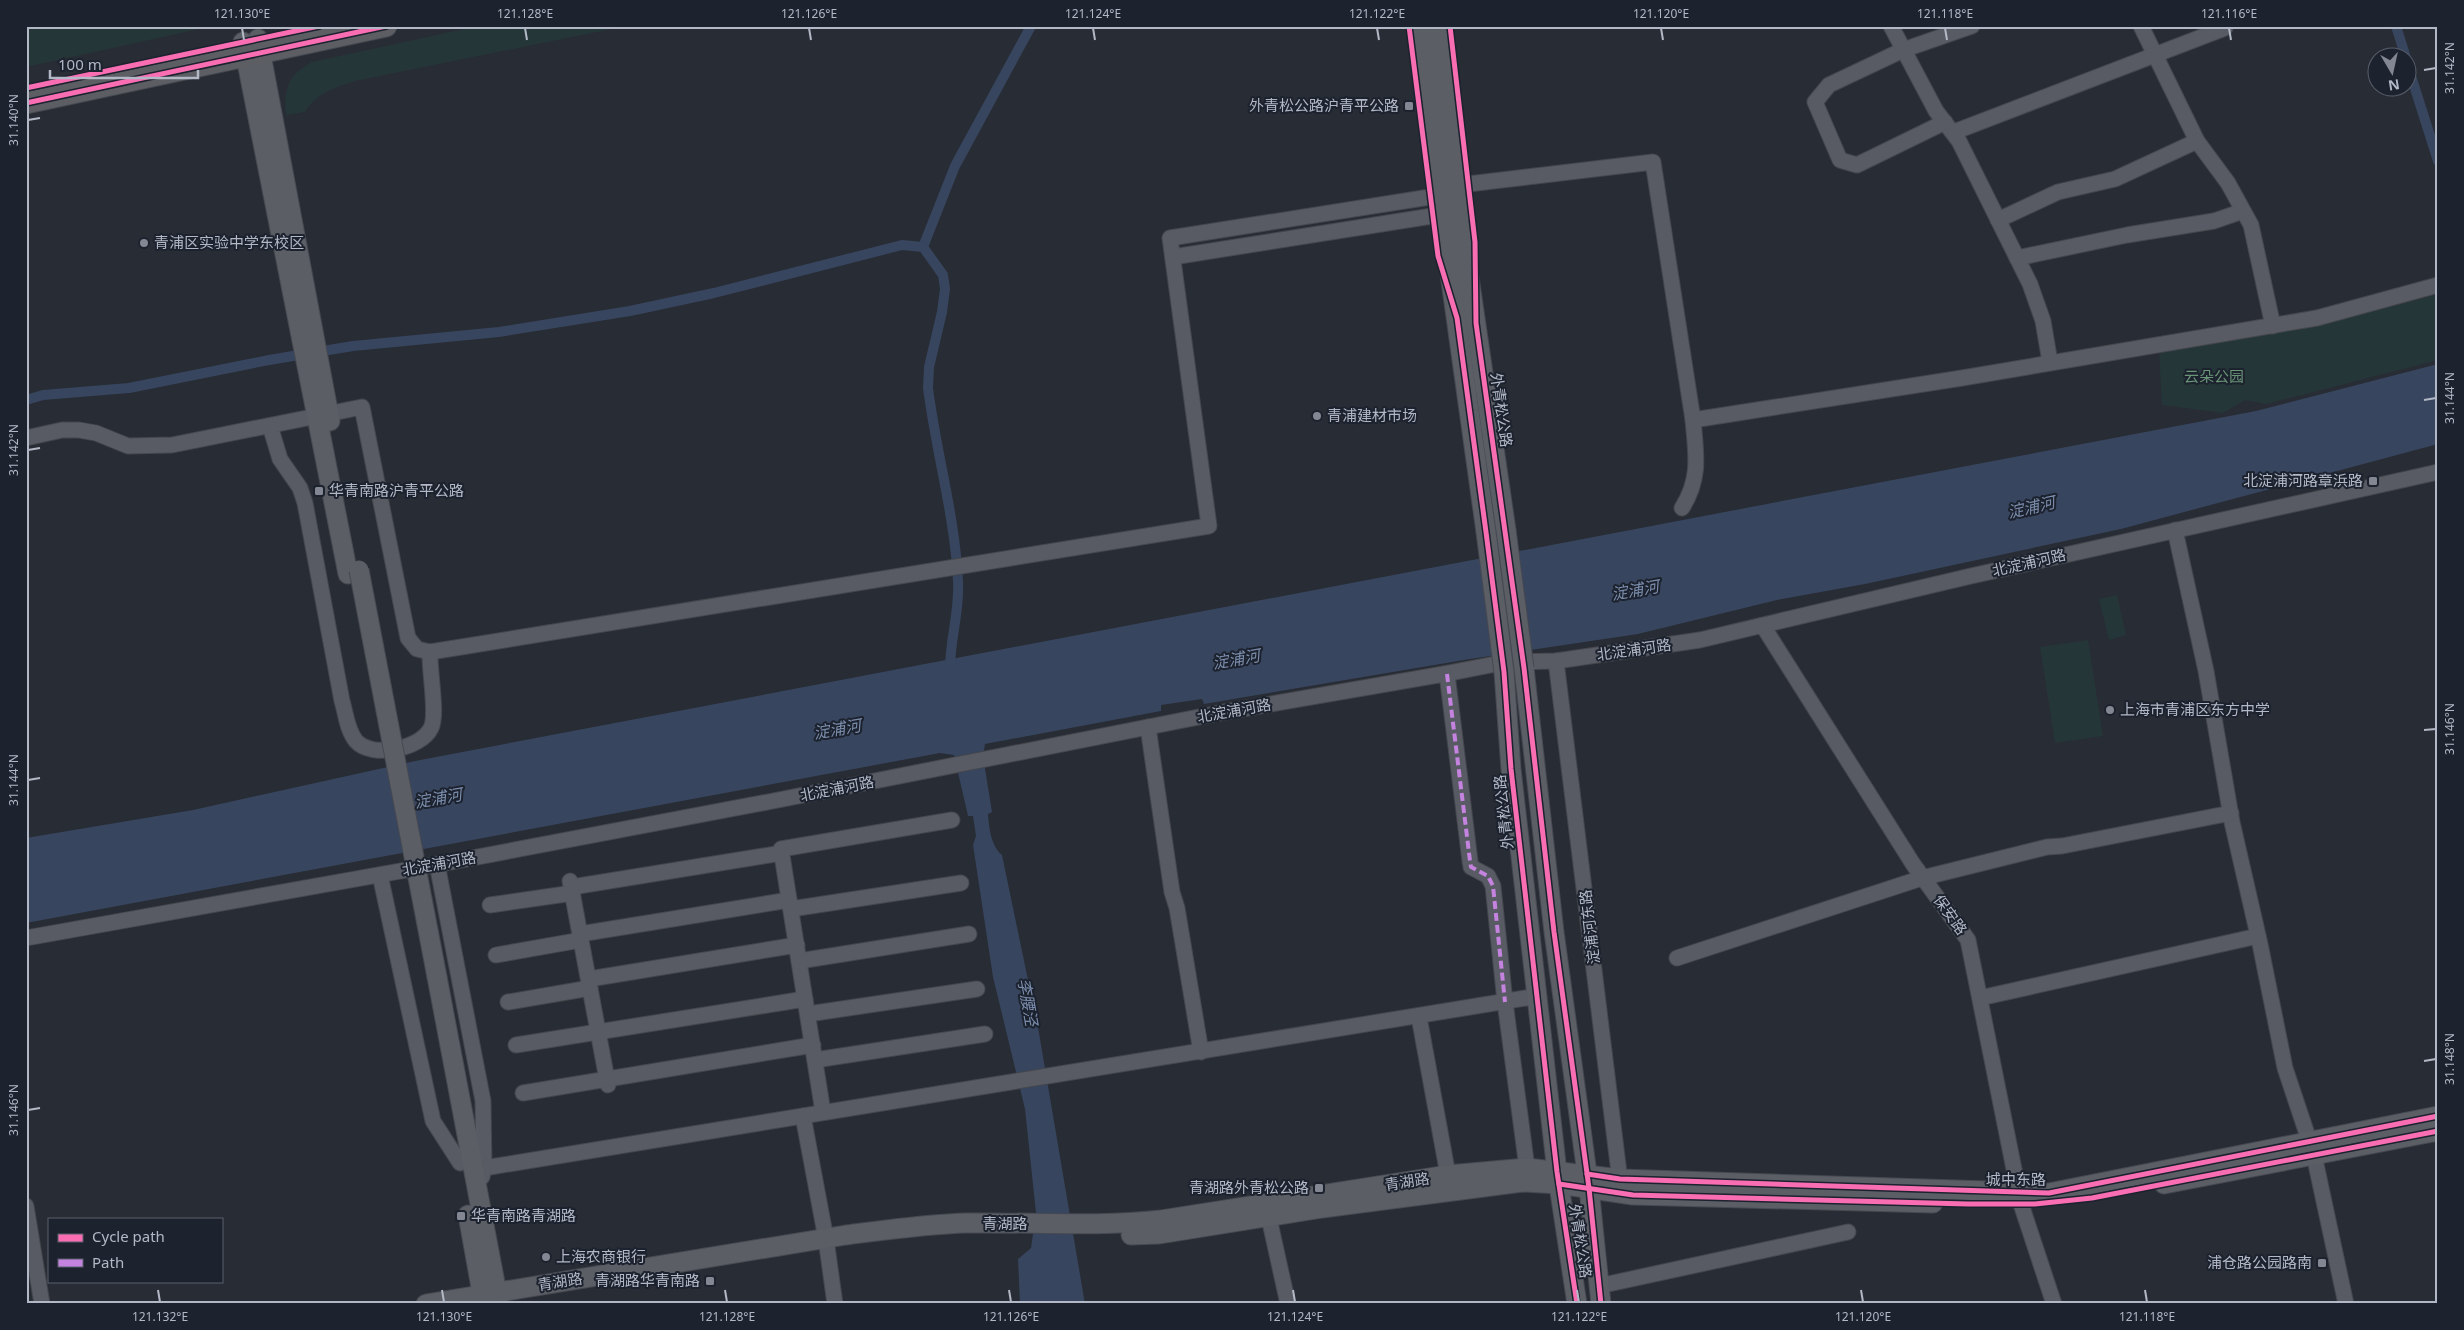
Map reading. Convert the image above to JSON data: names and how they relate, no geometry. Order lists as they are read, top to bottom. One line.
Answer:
{"streets":{"main road":["外青松公路","城中东路","青湖路"],"street":["北淀浦河路","保安路","淀浦河东路"]},"crossings":[["外青松公路","城中东路"],["外青松公路","青湖路"],["北淀浦河路","保安路"],["北淀浦河路","淀浦河东路"],["保安路","城中东路"],["淀浦河东路","城中东路"],["城中东路","青湖路"]],"water":["淀浦河","李腰泾"],"parks":["云朵公园"],"places":{"transit":["外青松公路沪青平公路","北淀浦河路章浜路","华青南路沪青平公路","青湖路外青松公路","华青南路青湖路","浦仓路公园路南","青湖路华青南路"],"other":["青浦区实验中学东校区","青浦建材市场","上海市青浦区东方中学","上海农商银行"]},"legend":["Cycle path","Path"],"scale_bar":"100 m","north":"bottom","coordinates":["121.130°E","121.128°E","121.126°E","121.124°E","121.122°E","121.120°E","121.118°E","121.116°E","31.142°N","31.140°N","31.144°N","31.146°N","31.148°N","121.132°E"]}
